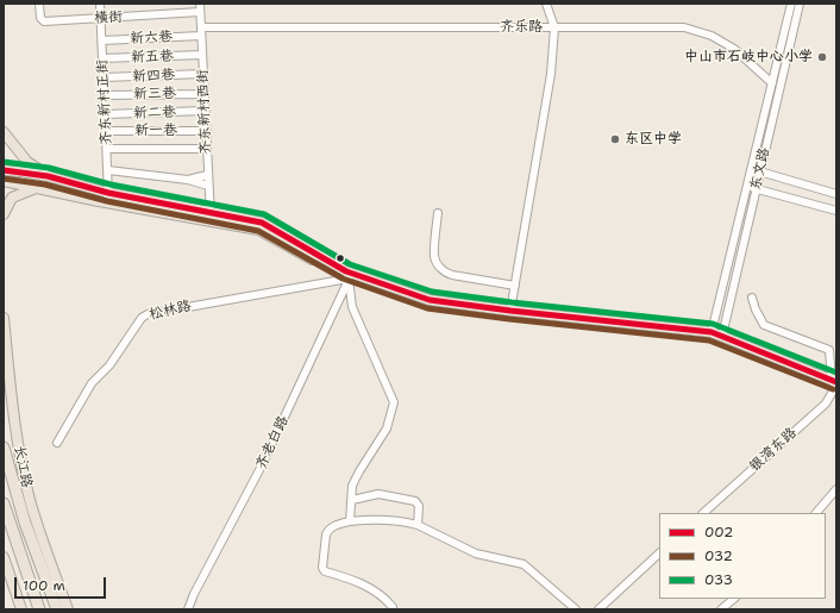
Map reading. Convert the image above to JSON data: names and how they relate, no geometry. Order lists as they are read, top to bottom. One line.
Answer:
{"streets":{"highway":["长江路"],"street":["横街","齐乐路","新六巷","新五巷","新四巷","新三巷","齐东新村正街","齐东新村西街","新二巷","新一巷","东文路","松林路","齐老白路","银湾东路"]},"crossings":[["横街","齐东新村正街"],["横街","齐东新村西街"],["齐乐路","新六巷"],["齐乐路","齐东新村西街"],["新六巷","齐东新村正街"],["新六巷","齐东新村西街"],["新五巷","齐东新村正街"],["新五巷","齐东新村西街"],["新四巷","齐东新村正街"],["新四巷","齐东新村西街"],["新三巷","齐东新村正街"],["新三巷","齐东新村西街"],["齐东新村正街","新二巷"],["齐东新村正街","新一巷"],["齐东新村西街","新二巷"],["齐东新村西街","新一巷"],["松林路","齐老白路"]],"places":["中山市石岐中心小学","东区中学"],"lines":["transit line 033","transit line 002","transit line 032"],"legend":["002","032","033"],"scale_bar":"100 m"}
